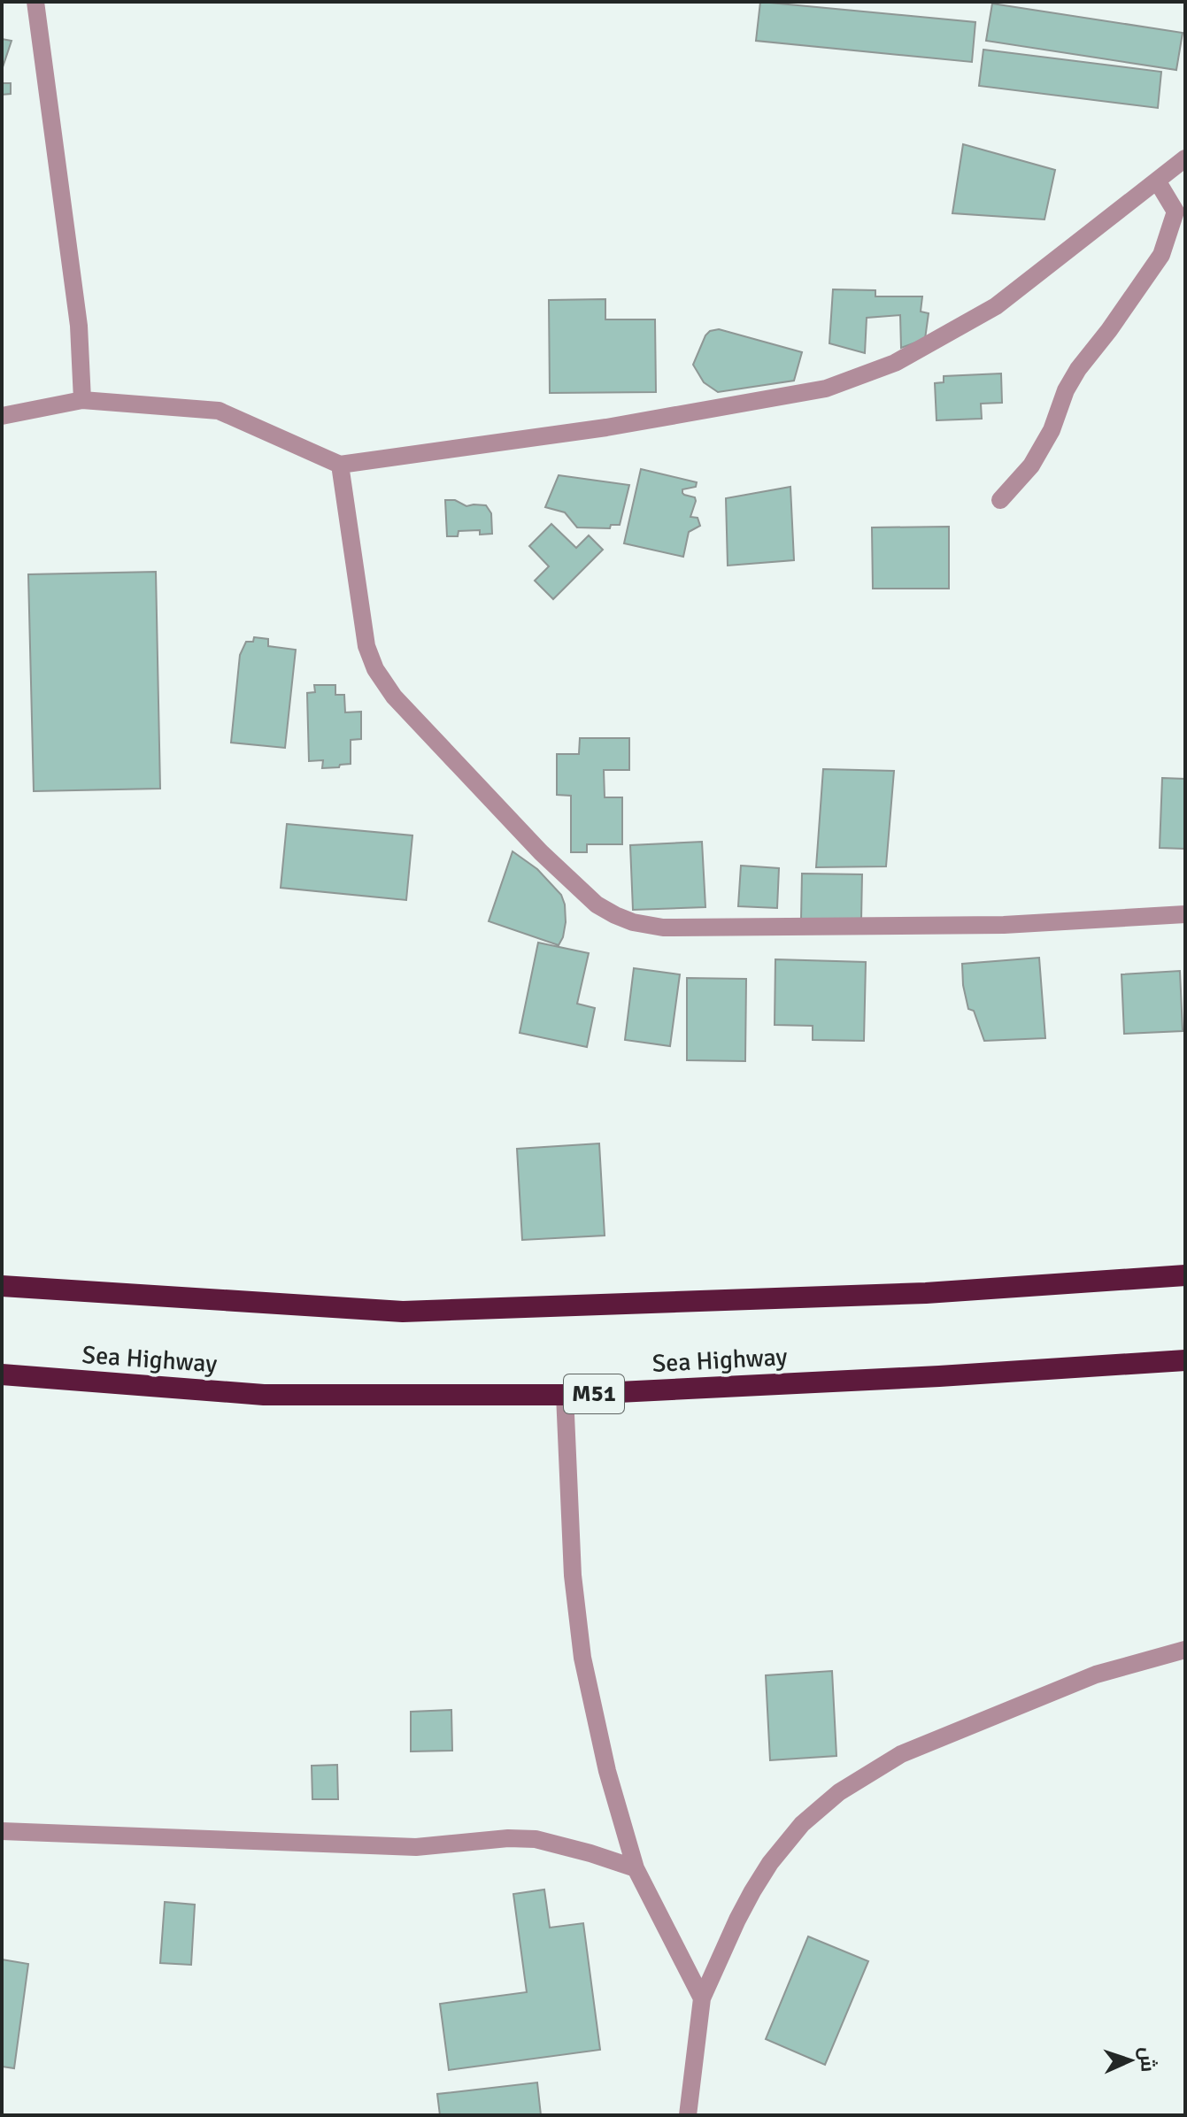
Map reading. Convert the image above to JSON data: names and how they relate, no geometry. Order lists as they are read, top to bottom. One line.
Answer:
{"streets":{"highway":["Sea Highway","M51"]},"north":"right"}
